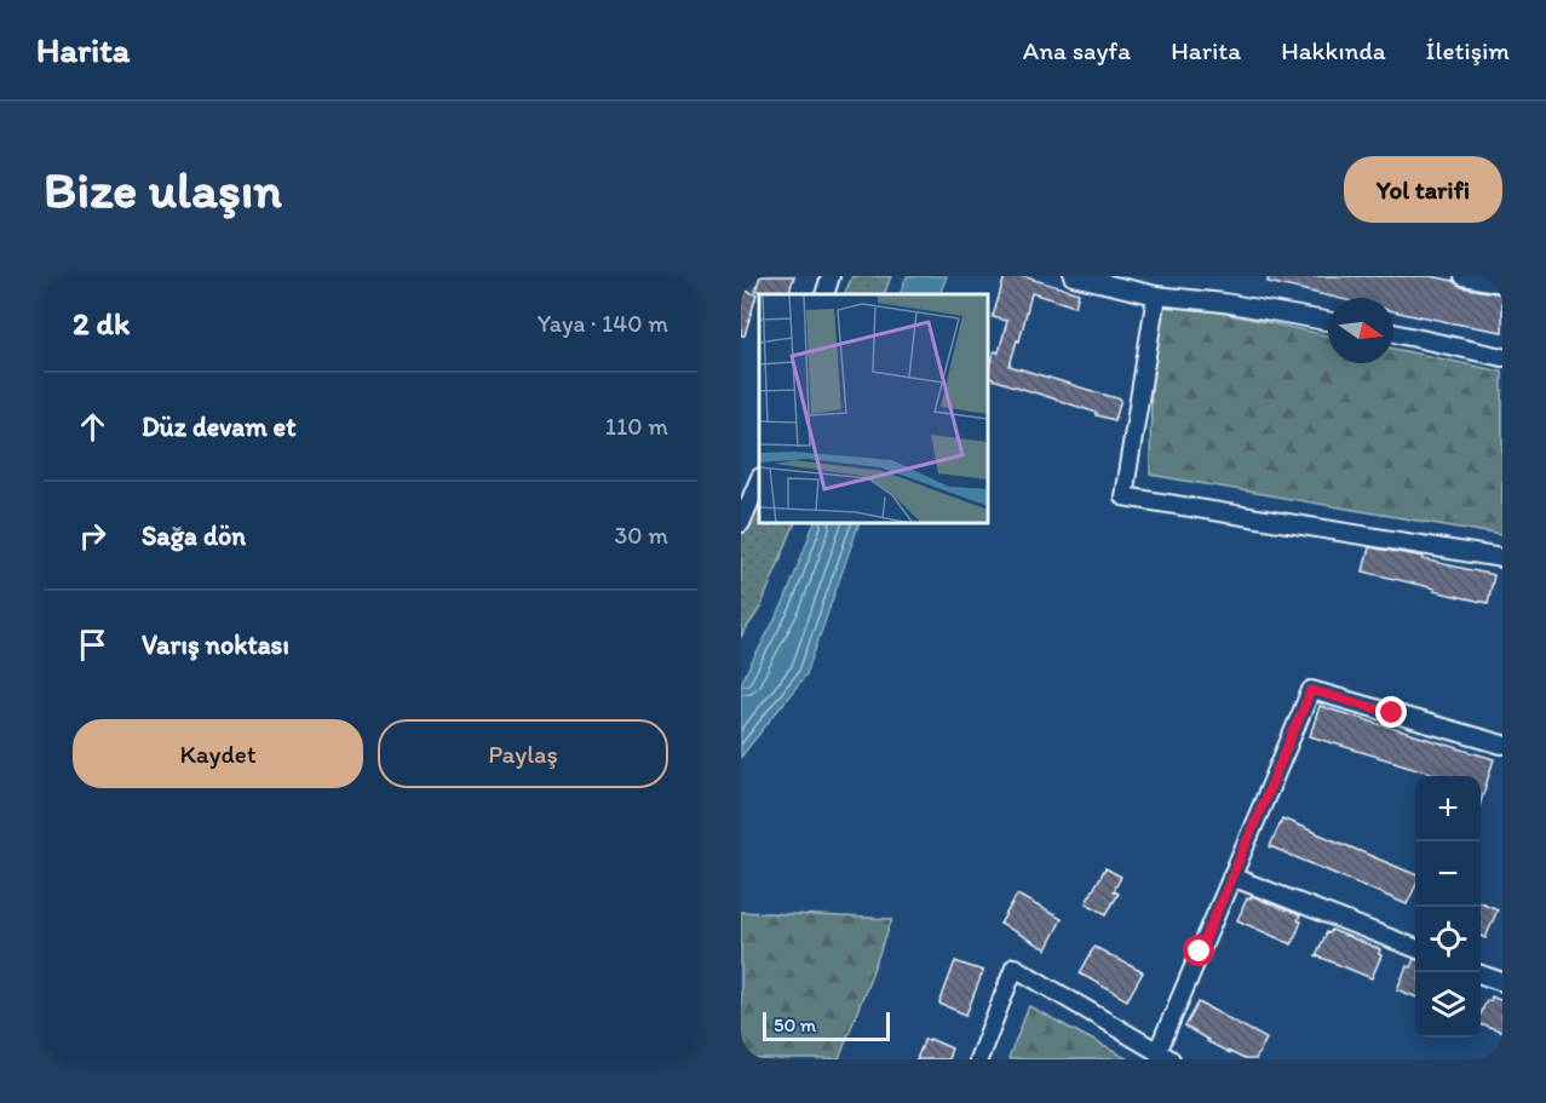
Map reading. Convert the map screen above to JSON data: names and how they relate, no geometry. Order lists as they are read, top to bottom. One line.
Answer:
{"scale_bar":"50 m","north":"right","page":{"header":"Harita","nav":["Ana sayfa","Harita","Hakkında","İletişim"],"buttons":["Yol tarifi",["Kaydet","Paylaş"]],"title":"Bize ulaşın","heading":["2 dk","Yaya · 140 m"],"list":[["Düz devam et","110 m"],["Sağa dön","30 m"],"Varış noktası"],"map_buttons":["+","−"],"scale":"50 m"}}
